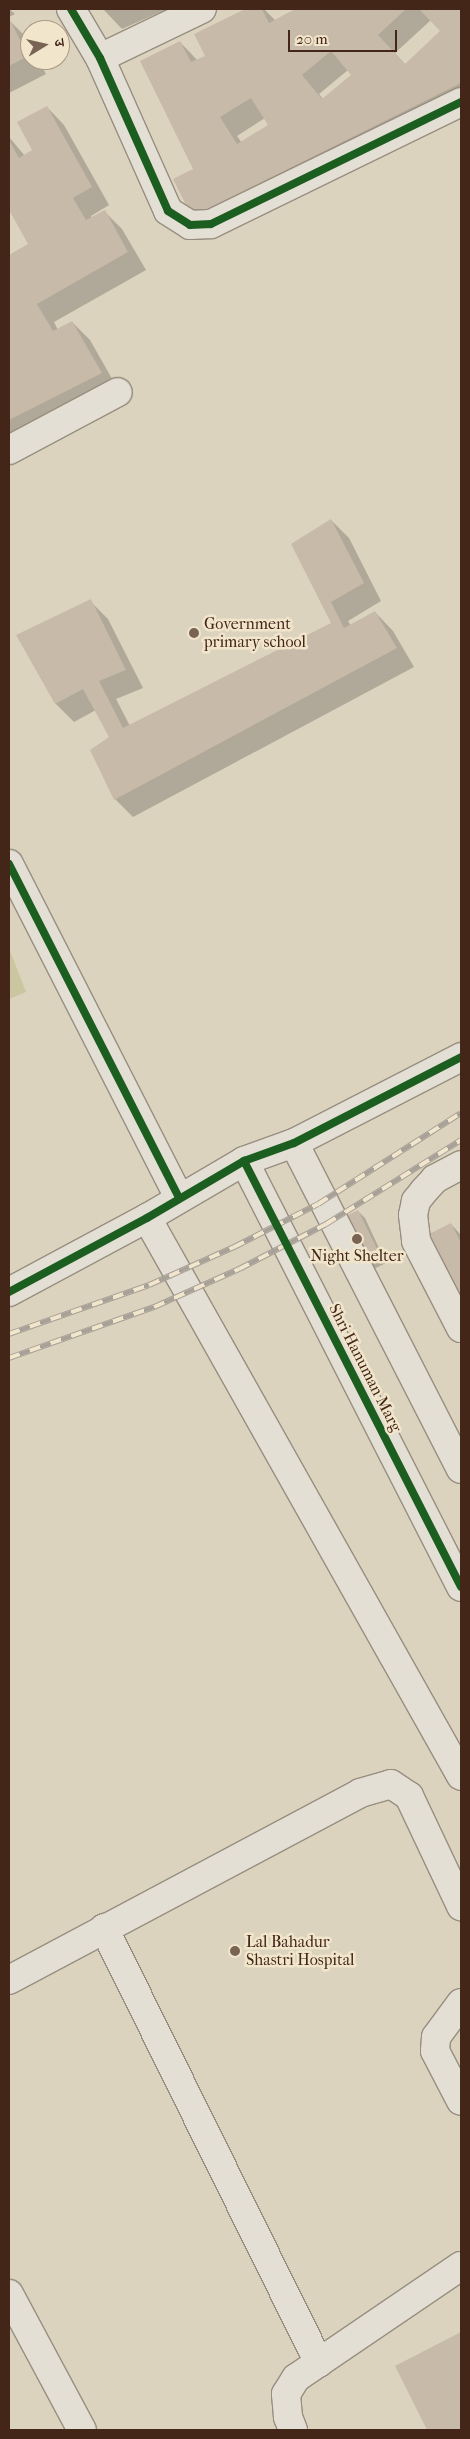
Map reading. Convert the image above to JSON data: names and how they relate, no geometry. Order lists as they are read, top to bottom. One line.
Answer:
{"streets":{"street":["Shri Hanuman Marg"]},"places":["Government primary school","Night Shelter","Lal Bahadur Shastri Hospital"],"scale_bar":"20 m","north":"right"}
